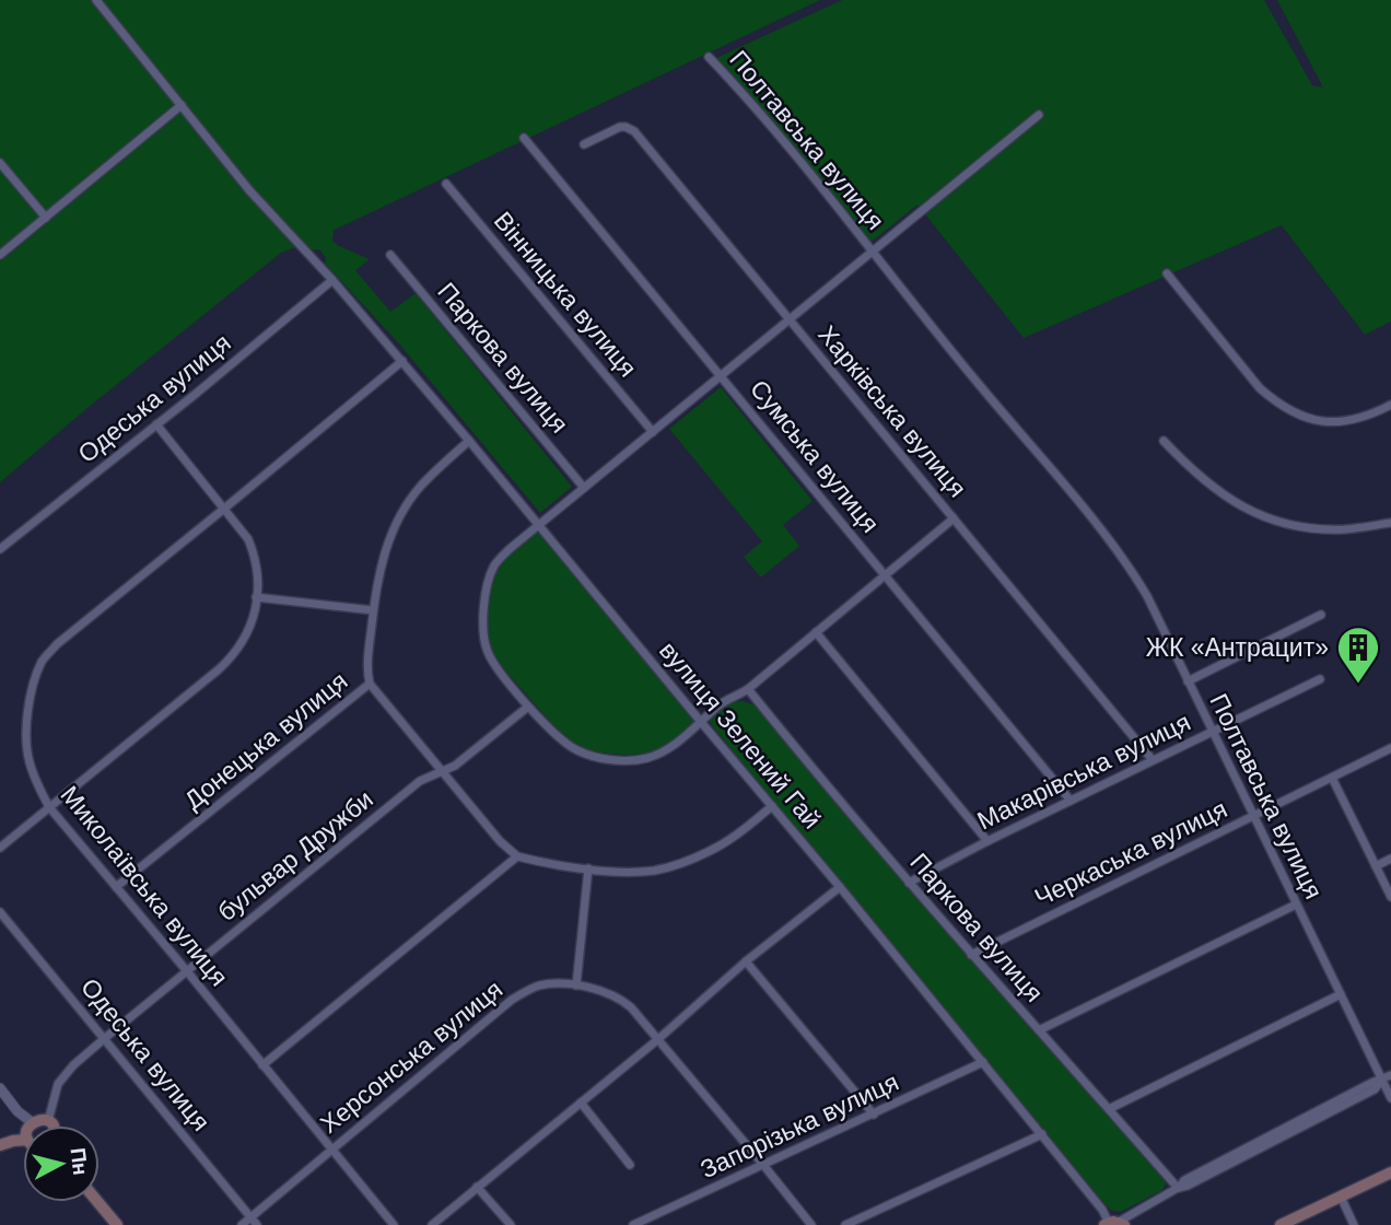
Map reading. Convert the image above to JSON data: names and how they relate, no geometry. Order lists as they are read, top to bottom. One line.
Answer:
{"streets":{"street":["Полтавська вулиця","Вінницька вулиця","Паркова вулиця","Одеська вулиця","Харківська вулиця","Сумська вулиця","вулиця Зелений Гай","Донецька вулиця","Макарівська вулиця","Черкаська вулиця","бульвар Дружби","Миколаївська вулиця","Херсонська вулиця","Запорізька вулиця"]},"crossings":[["Полтавська вулиця","Вінницька вулиця"],["Полтавська вулиця","Паркова вулиця"],["Полтавська вулиця","Харківська вулиця"],["Полтавська вулиця","Сумська вулиця"],["Полтавська вулиця","вулиця Зелений Гай"],["Полтавська вулиця","Макарівська вулиця"],["Полтавська вулиця","Черкаська вулиця"],["Полтавська вулиця","бульвар Дружби"],["Паркова вулиця","Макарівська вулиця"],["Паркова вулиця","Черкаська вулиця"],["Одеська вулиця","вулиця Зелений Гай"],["Одеська вулиця","бульвар Дружби"],["Одеська вулиця","Херсонська вулиця"],["Харківська вулиця","Макарівська вулиця"],["Сумська вулиця","Макарівська вулиця"],["вулиця Зелений Гай","Донецька вулиця"],["вулиця Зелений Гай","Миколаївська вулиця"],["вулиця Зелений Гай","Запорізька вулиця"],["Донецька вулиця","Миколаївська вулиця"],["бульвар Дружби","Миколаївська вулиця"],["Миколаївська вулиця","Херсонська вулиця"],["Херсонська вулиця","Запорізька вулиця"]],"places":{"building":["ЖК «Антрацит»"]},"north":"right"}
